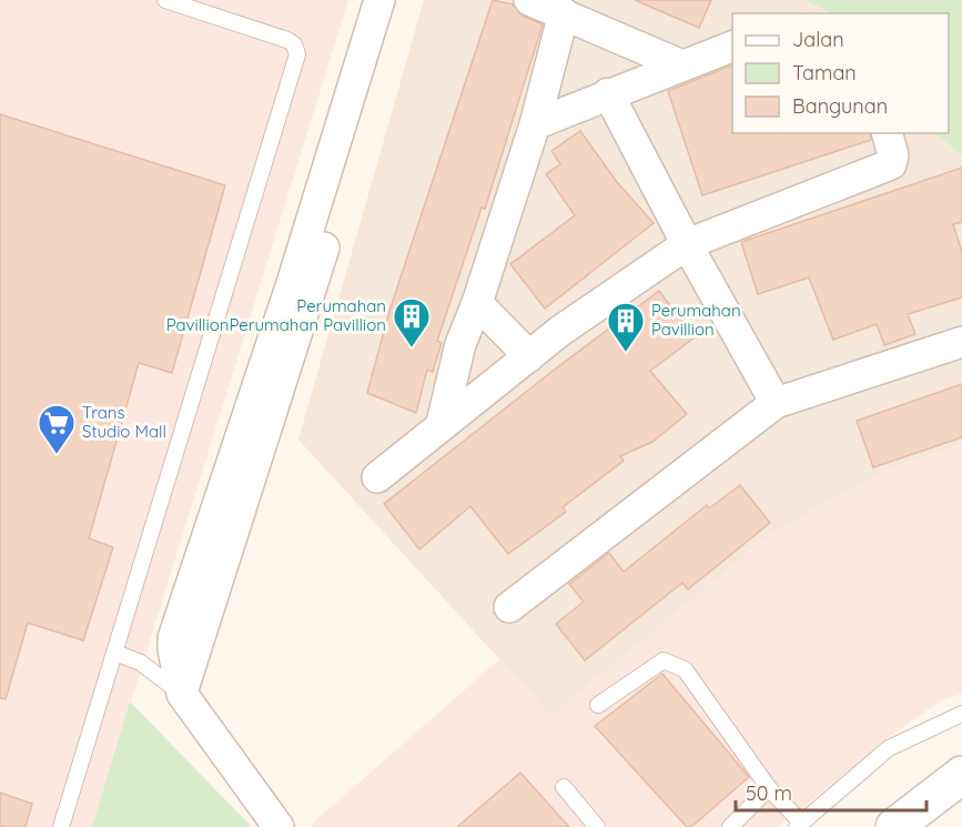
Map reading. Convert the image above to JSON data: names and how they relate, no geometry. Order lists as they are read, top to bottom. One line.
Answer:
{"places":{"building":["Perumahan PavillionPerumahan Pavillion","Perumahan Pavillion"],"supermarket":["Trans Studio Mall"]},"legend":["Jalan","Taman","Bangunan"],"scale_bar":"50 m"}
